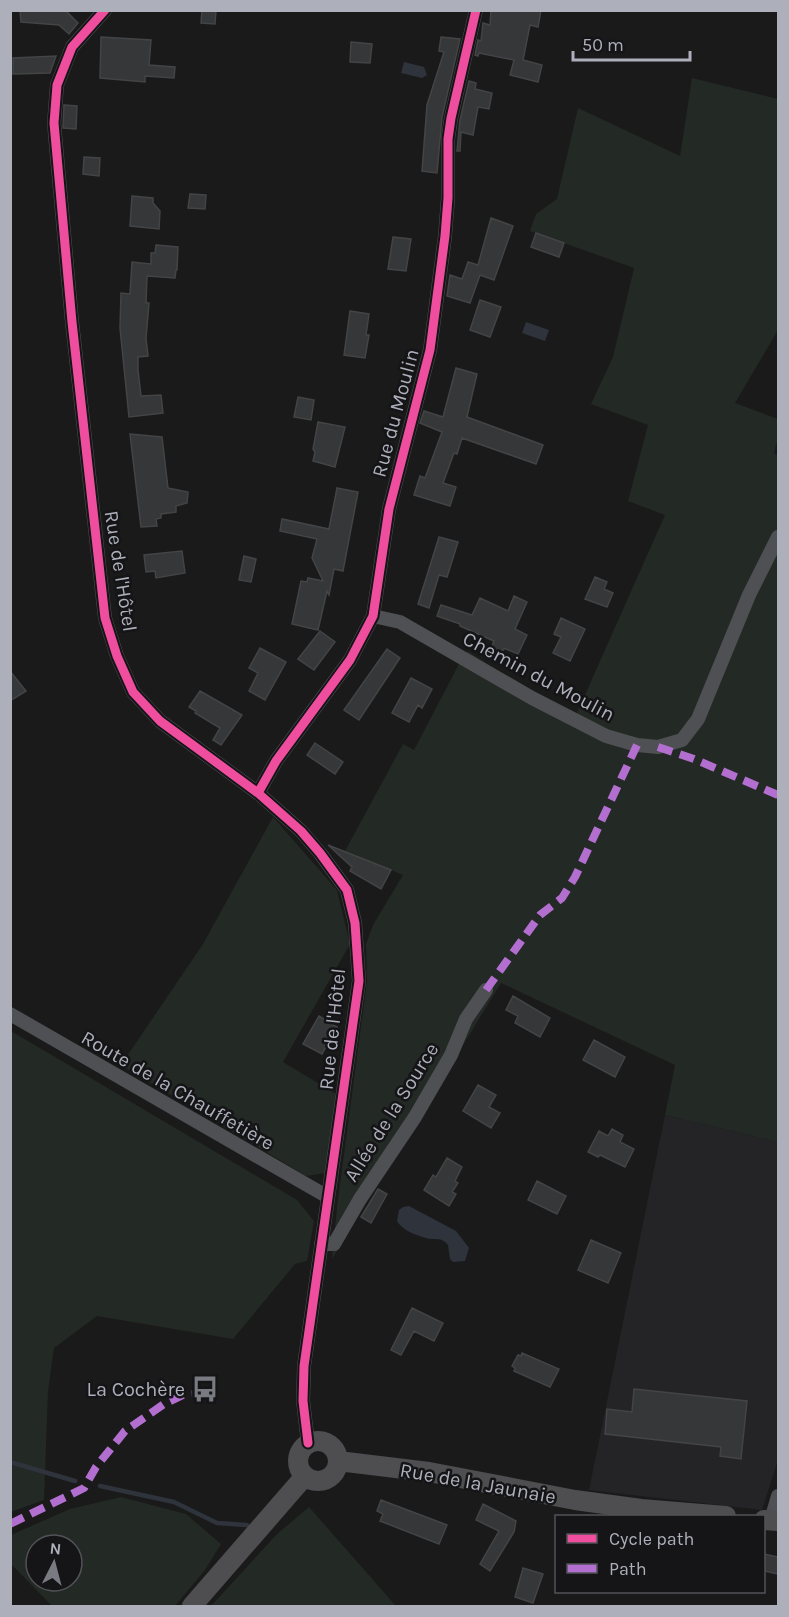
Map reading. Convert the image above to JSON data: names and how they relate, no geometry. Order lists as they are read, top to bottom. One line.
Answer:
{"streets":{"main road":["Rue de la Jaunaie"],"street":["Rue du Moulin","Rue de l'Hôtel","Chemin du Moulin","Route de la Chauffetière","Allée de la Source"]},"crossings":[["Rue du Moulin","Rue de l'Hôtel"],["Rue du Moulin","Chemin du Moulin"],["Rue de l'Hôtel","Route de la Chauffetière"],["Rue de l'Hôtel","Allée de la Source"],["Rue de l'Hôtel","Rue de la Jaunaie"]],"places":{"bus stop":["La Cochère"]},"legend":["Cycle path","Path"],"scale_bar":"50 m","north":"top"}
